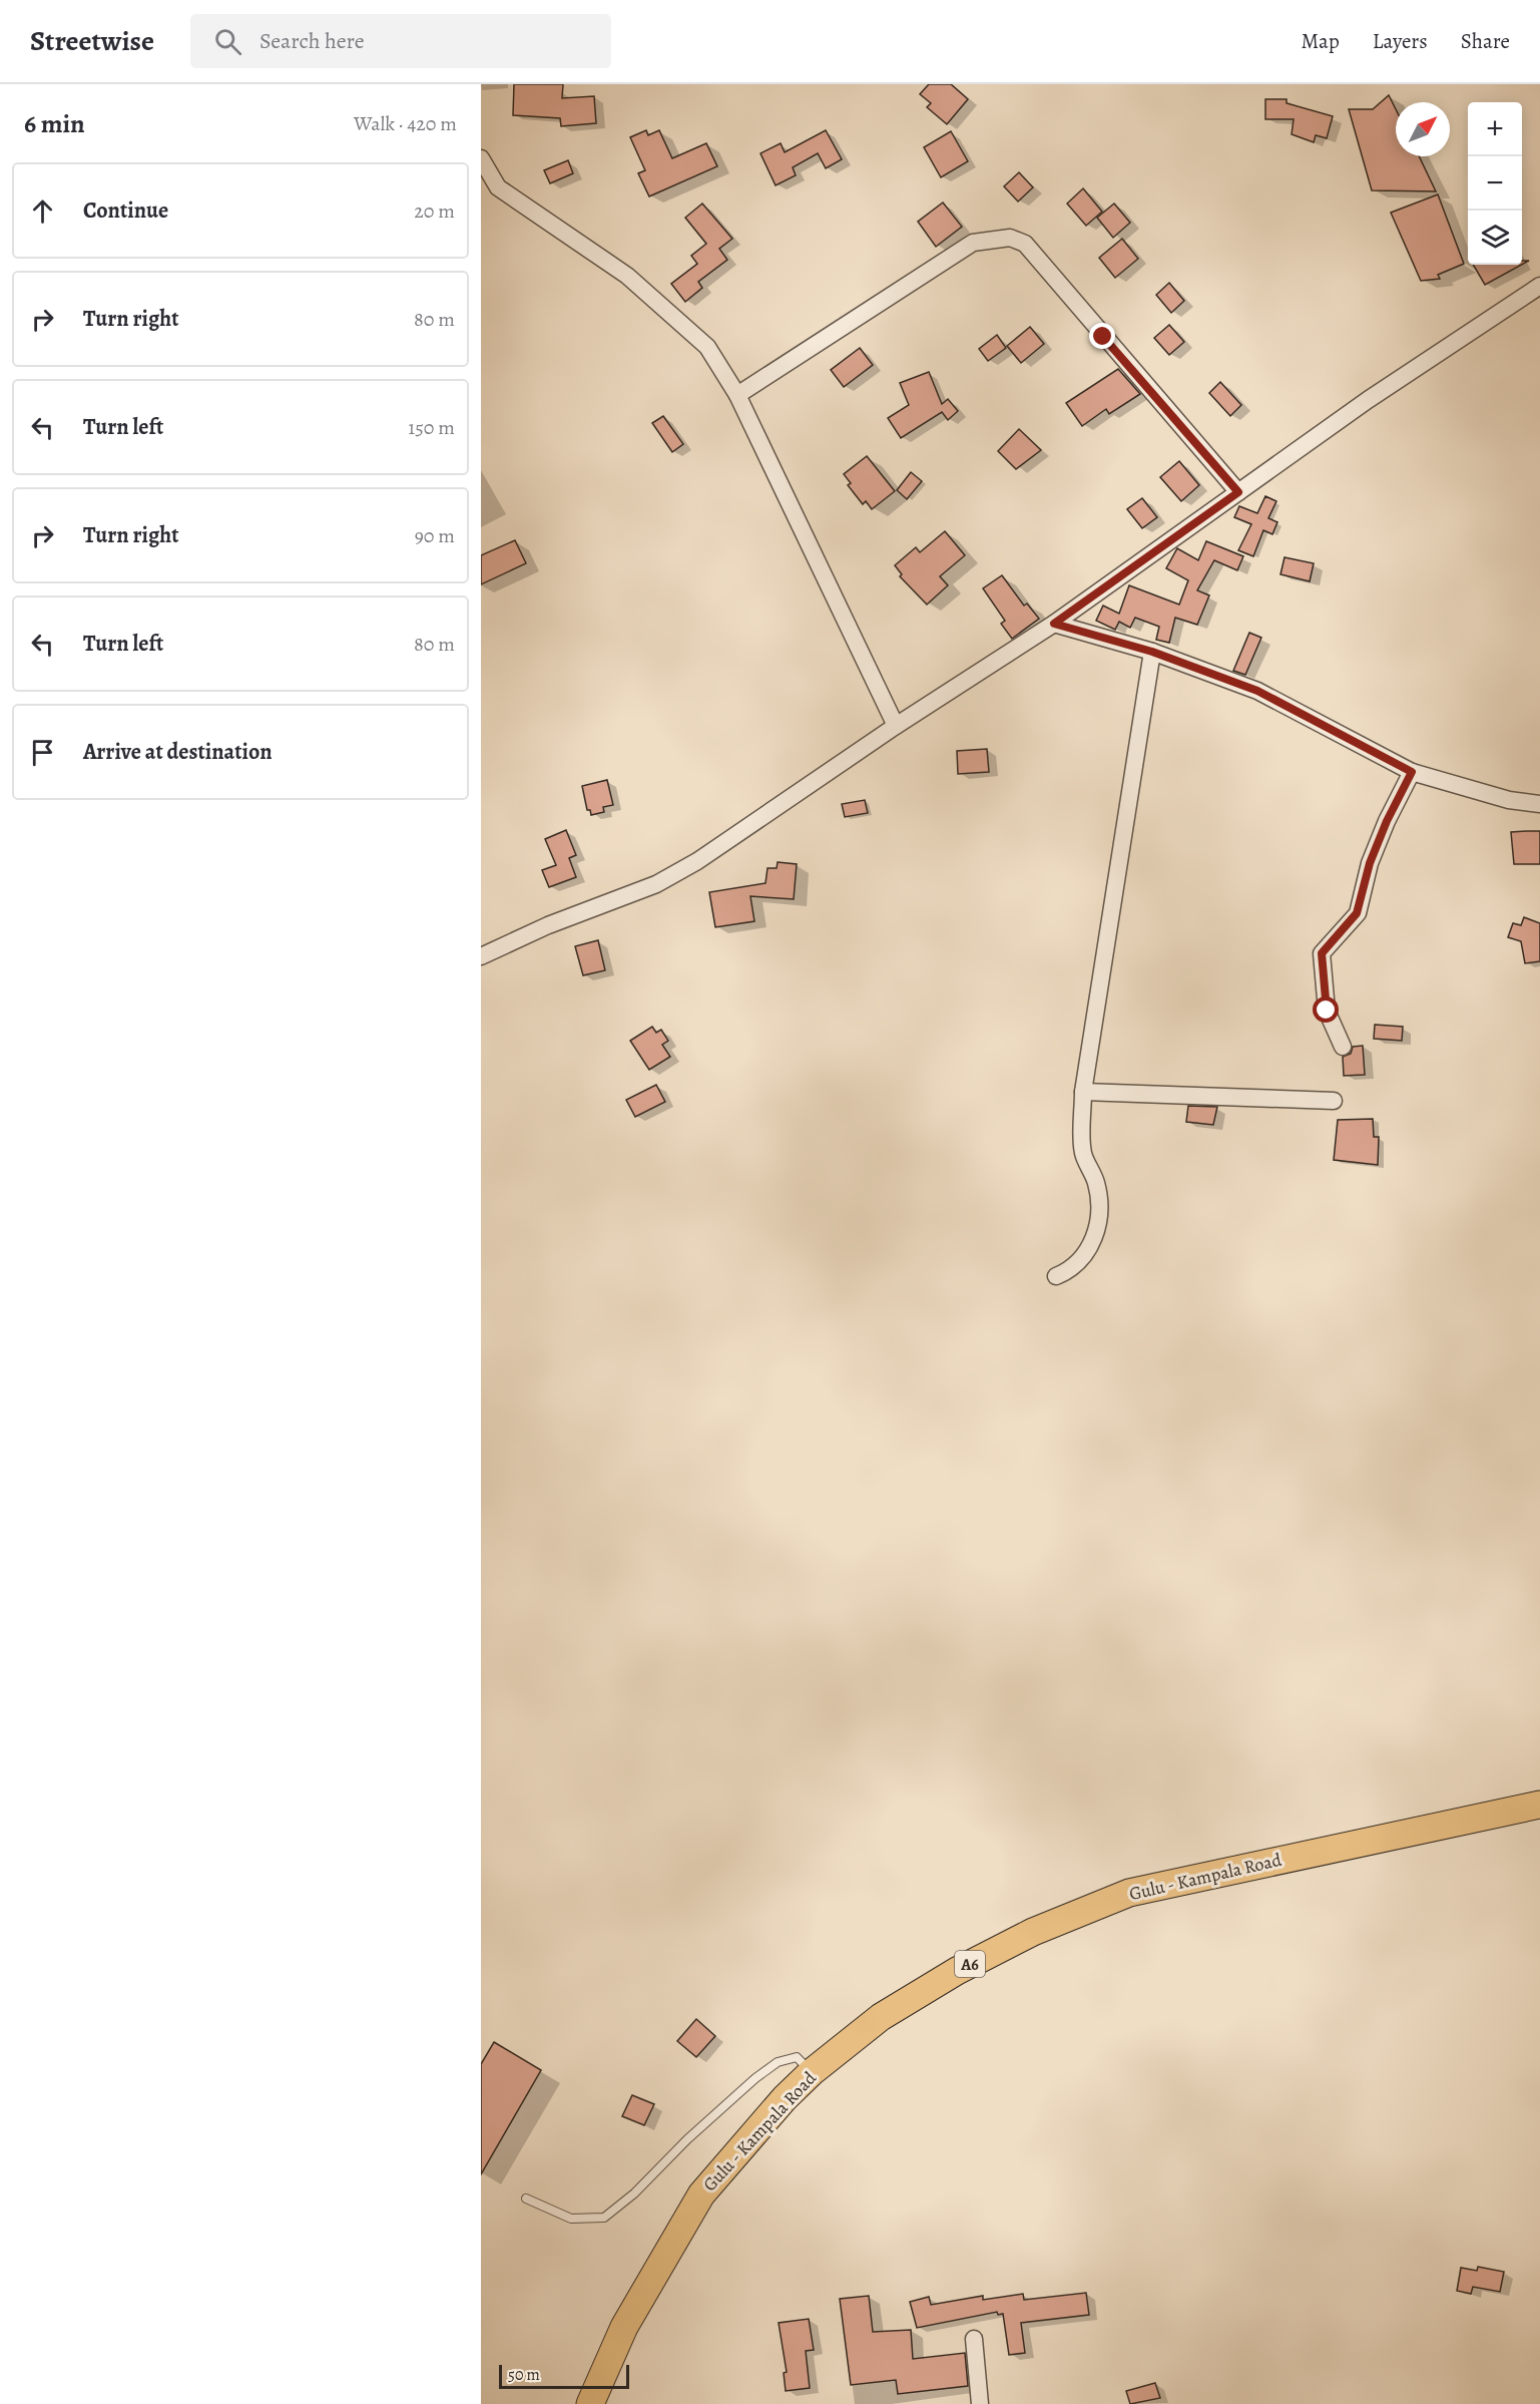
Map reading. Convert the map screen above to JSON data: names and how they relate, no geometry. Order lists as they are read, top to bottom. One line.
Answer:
{"streets":{"main road":["Gulu - Kampala Road","A6"]},"scale_bar":"50 m","north":"top right","page":{"header":"Streetwise","search":"Search here","nav":["Map","Layers","Share"],"heading":["6 min","Walk · 420 m"],"map_buttons":["+","−"],"list":[["Continue","20 m"],["Turn right","80 m"],["Turn left","150 m"],["Turn right","90 m"],["Turn left","80 m"],"Arrive at destination"],"scale":"50 m"}}
